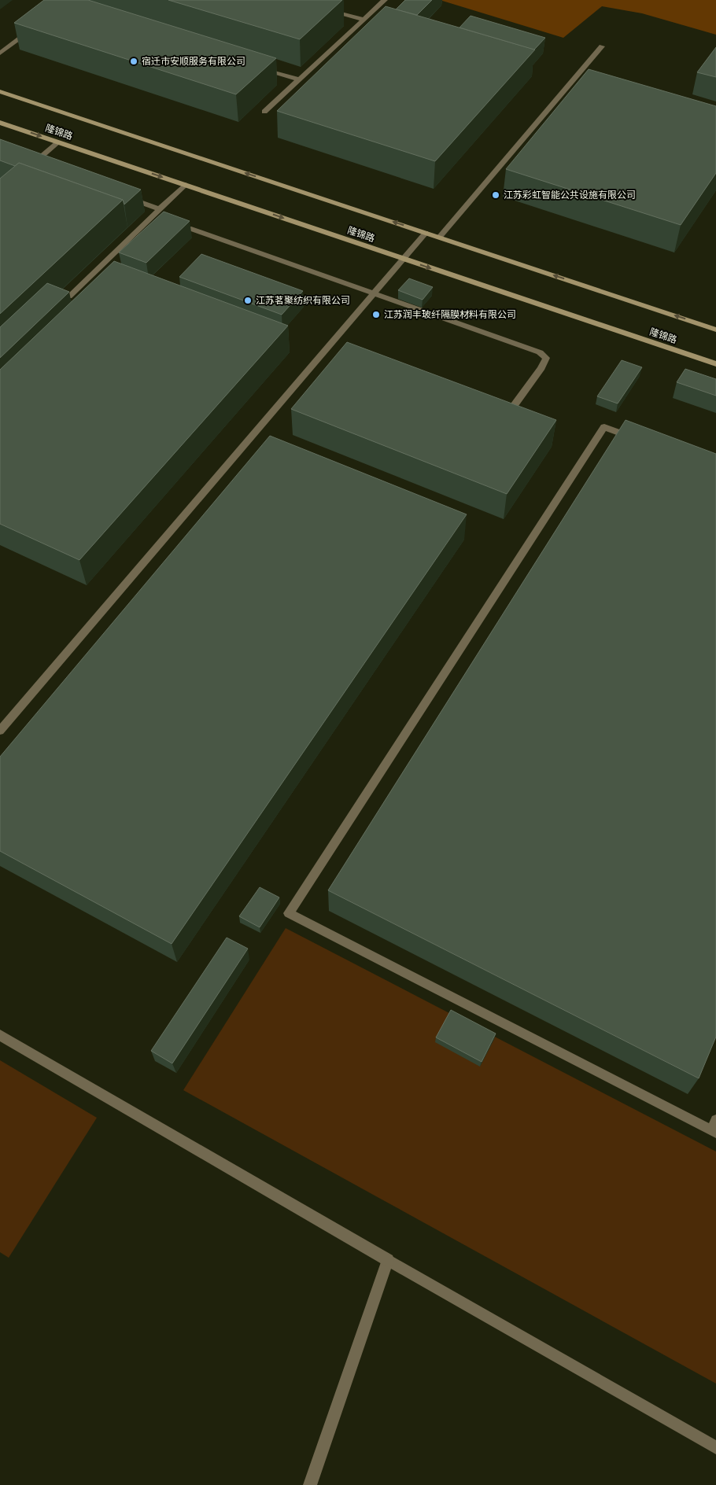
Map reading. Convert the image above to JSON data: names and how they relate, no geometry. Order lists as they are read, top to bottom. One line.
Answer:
{"streets":{"main road":["隆锦路"]},"places":["宿迁市安顺服务有限公司","江苏彩虹智能公共设施有限公司","江苏茗聚纺织有限公司","江苏润丰玻纤隔膜材料有限公司"]}
